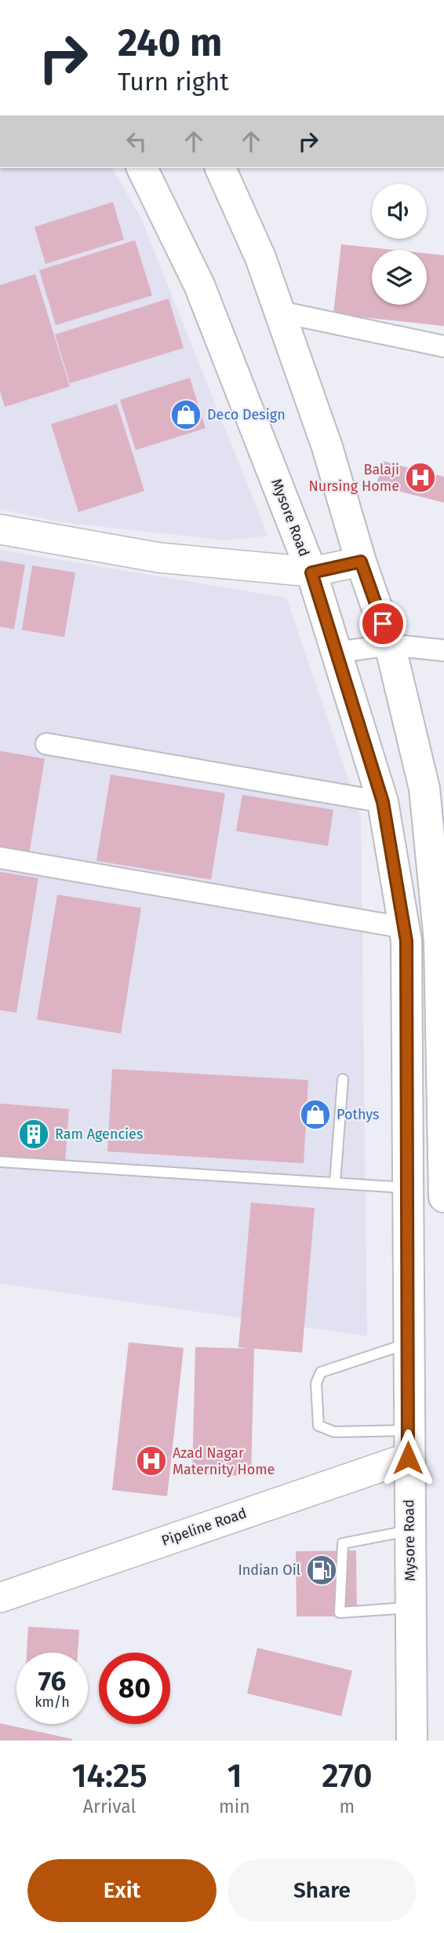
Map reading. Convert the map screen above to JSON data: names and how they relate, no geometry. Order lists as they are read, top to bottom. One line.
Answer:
{"streets":{"highway":["Mysore Road"],"street":["Pipeline Road"]},"crossings":[["Mysore Road","Pipeline Road"]],"places":{"shop":["Deco Design","Pothys"],"hospital":["Balaji Nursing Home","Azad Nagar Maternity Home"],"building":["Ram Agencies"],"fuel station":["Indian Oil"]},"page":{"turn":["240 m","Turn right"],"speed":"76 km/h","limit":"80","eta":["14:25","Arrival","1","min","270","m"],"buttons":["Exit","Share"]}}
